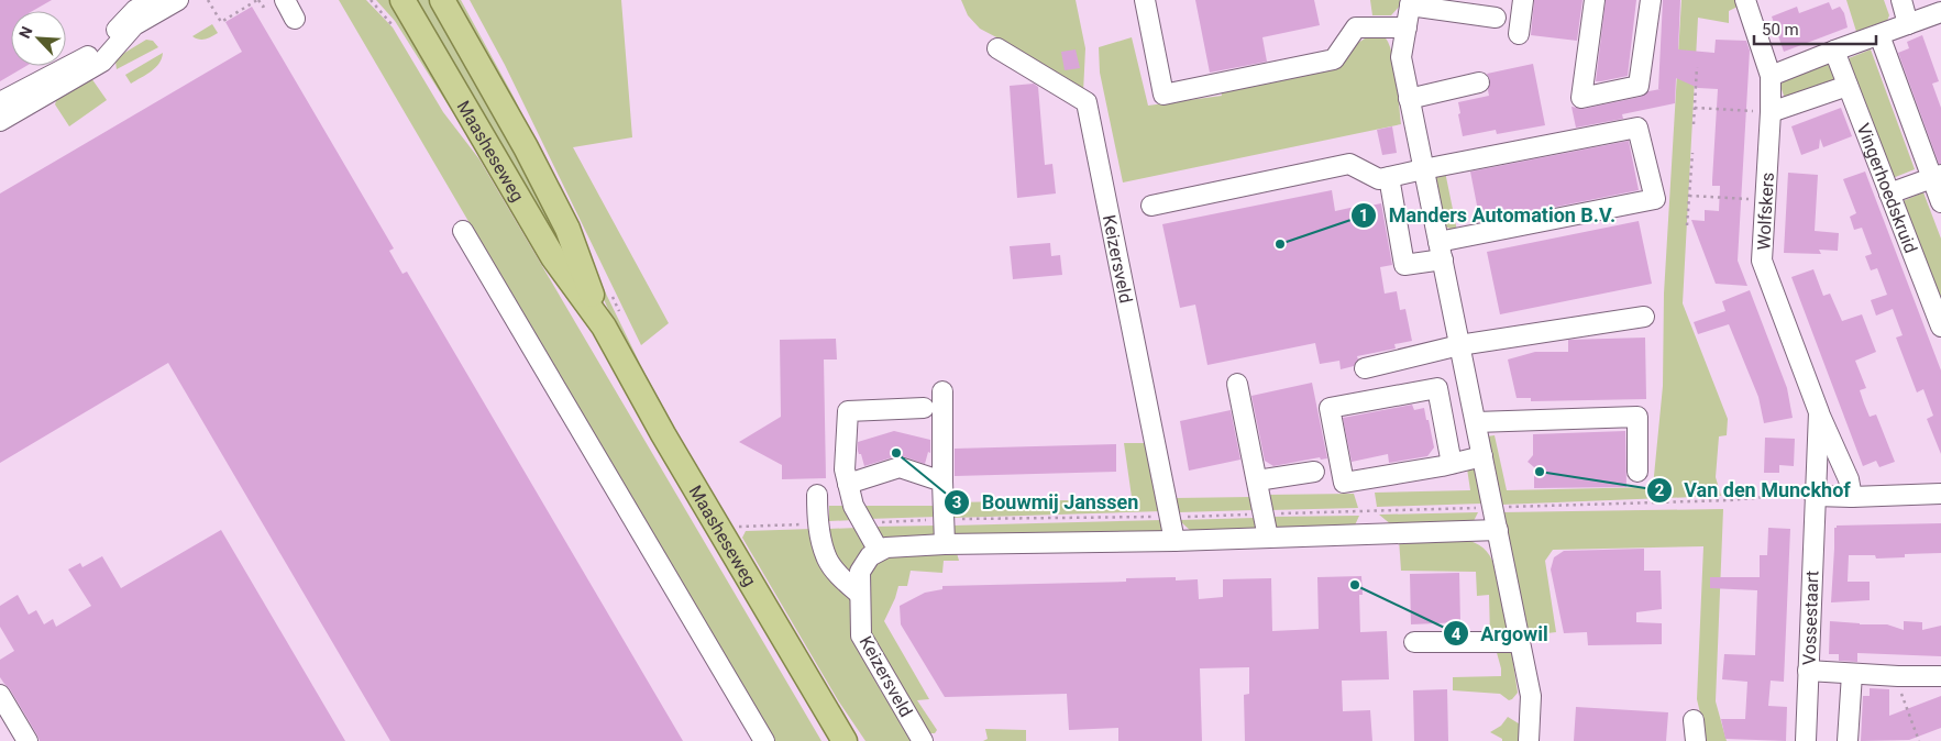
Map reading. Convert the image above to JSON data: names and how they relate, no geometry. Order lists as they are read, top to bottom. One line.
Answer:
{"streets":{"main road":["Maasheseweg"],"street":["Vingerhoedskruid","Wolfskers","Keizersveld","Vossestaart"]},"crossings":[["Wolfskers","Vossestaart"]],"places":["Manders Automation B.V.","Bouwmij Janssen","Van den Munckhof","Argowil"],"scale_bar":"50 m","north":"top left"}
